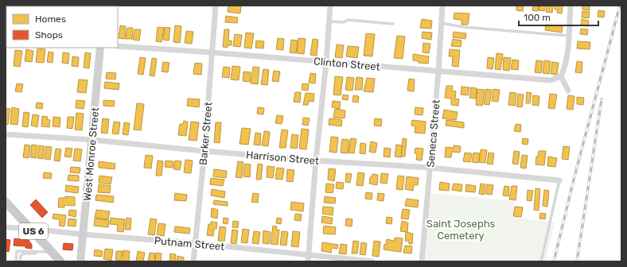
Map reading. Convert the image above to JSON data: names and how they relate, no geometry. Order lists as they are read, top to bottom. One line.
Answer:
{"streets":{"main road":["West Monroe Street","US 6"],"street":["Clinton Street","Barker Street","Seneca Street","Harrison Street","Putnam Street"]},"crossings":[["Clinton Street","Barker Street"],["Clinton Street","Seneca Street"],["Barker Street","Harrison Street"],["Barker Street","Putnam Street"],["Seneca Street","Harrison Street"],["West Monroe Street","Harrison Street"],["West Monroe Street","Putnam Street"],["US 6","Putnam Street"]],"parks":["Saint Josephs Cemetery"],"legend":["Homes","Shops"],"scale_bar":"100 m"}
